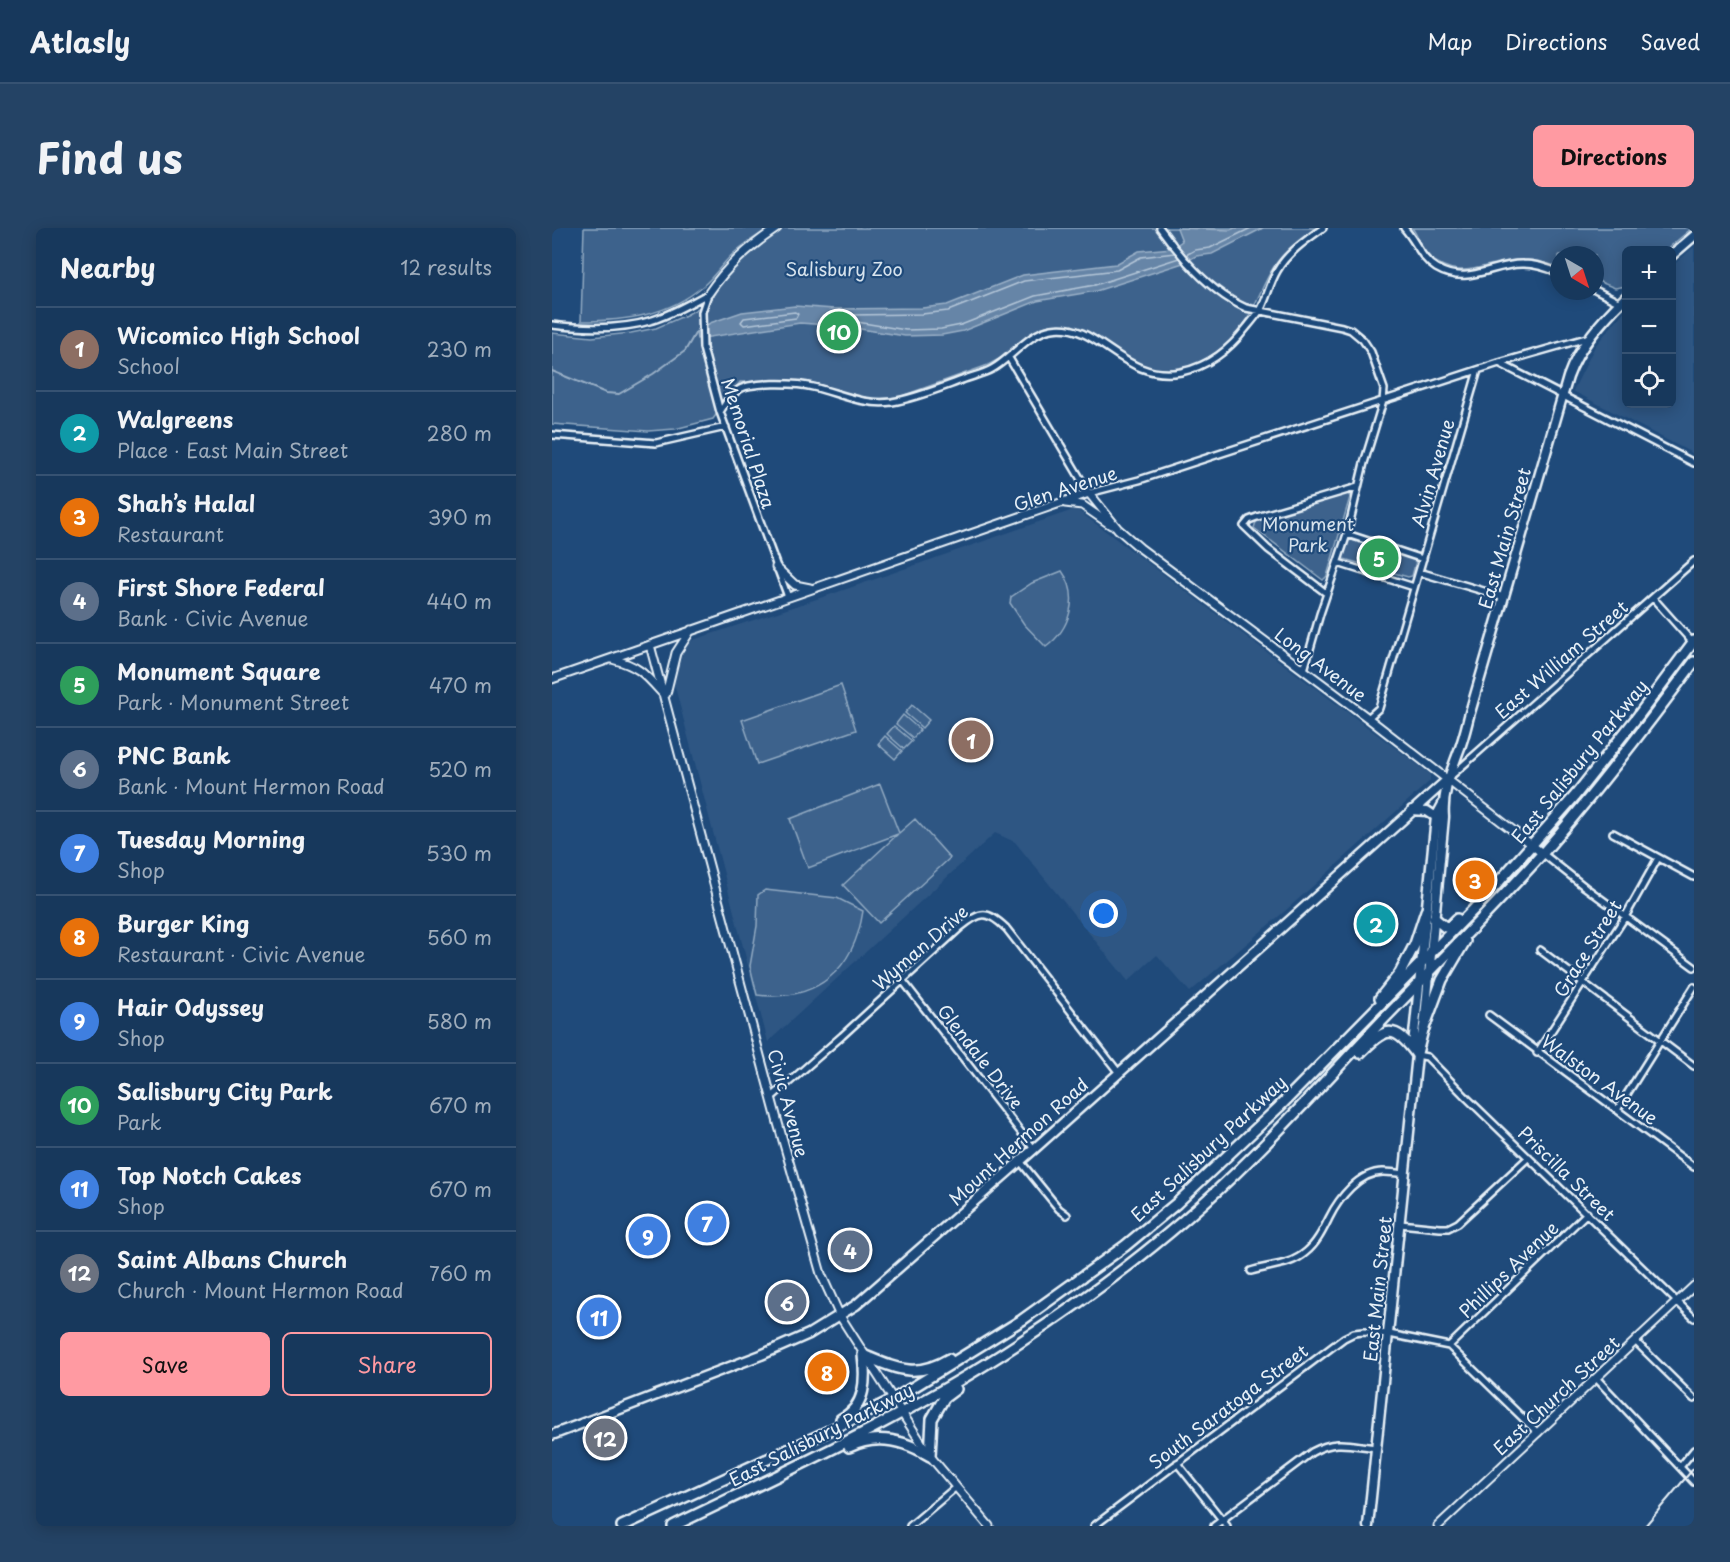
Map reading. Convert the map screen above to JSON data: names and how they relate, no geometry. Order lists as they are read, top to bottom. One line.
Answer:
{"streets":{"main road":["East Main Street","East Salisbury Parkway","Mount Hermon Road"],"street":["Memorial Plaza","Alvin Avenue","Glen Avenue","East William Street","Long Avenue","Wyman Drive","Grace Street","Glendale Drive","Walston Avenue","Civic Avenue","Priscilla Street","Phillips Avenue","East Church Street","South Saratoga Street"]},"crossings":[["Memorial Plaza","Glen Avenue"],["Alvin Avenue","Glen Avenue"],["Alvin Avenue","Long Avenue"],["Glen Avenue","East Main Street"],["Glen Avenue","Long Avenue"],["Glen Avenue","Civic Avenue"],["East Main Street","East William Street"],["East Main Street","Long Avenue"],["East Main Street","East Salisbury Parkway"],["East Main Street","Mount Hermon Road"],["East Main Street","Priscilla Street"],["East Main Street","South Saratoga Street"],["East William Street","Long Avenue"],["East William Street","Mount Hermon Road"],["Long Avenue","East Salisbury Parkway"],["Long Avenue","Mount Hermon Road"],["East Salisbury Parkway","Civic Avenue"],["Wyman Drive","Glendale Drive"],["Wyman Drive","Civic Avenue"],["Wyman Drive","Mount Hermon Road"],["Grace Street","Walston Avenue"],["Glendale Drive","Mount Hermon Road"],["Civic Avenue","Mount Hermon Road"],["Priscilla Street","Phillips Avenue"],["Priscilla Street","East Church Street"],["Phillips Avenue","South Saratoga Street"]],"parks":["Salisbury Zoo","Monument Park"],"north":"bottom right","page":{"header":"Atlasly","nav":["Map","Directions","Saved"],"title":"Find us","buttons":["Directions",["Save","Share"]],"heading":["Nearby","12 results"],"map_buttons":["+","−"],"list":[{"mark":"1","name":"Wicomico High School","note":"School","value":"230 m"},{"mark":"2","name":"Walgreens","note":"Place · East Main Street","value":"280 m"},{"mark":"3","name":"Shah’s Halal","note":"Restaurant","value":"390 m"},{"mark":"4","name":"First Shore Federal","note":"Bank · Civic Avenue","value":"440 m"},{"mark":"5","name":"Monument Square","note":"Park · Monument Street","value":"470 m"},{"mark":"6","name":"PNC Bank","note":"Bank · Mount Hermon Road","value":"520 m"},{"mark":"7","name":"Tuesday Morning","note":"Shop","value":"530 m"},{"mark":"8","name":"Burger King","note":"Restaurant · Civic Avenue","value":"560 m"},{"mark":"9","name":"Hair Odyssey","note":"Shop","value":"580 m"},{"mark":"10","name":"Salisbury City Park","note":"Park","value":"670 m"},{"mark":"11","name":"Top Notch Cakes","note":"Shop","value":"670 m"},{"mark":"12","name":"Saint Albans Church","note":"Church · Mount Hermon Road","value":"760 m"}],"pins":["10","5","1","3","2","7","9","4","6","11","8","12"]}}
